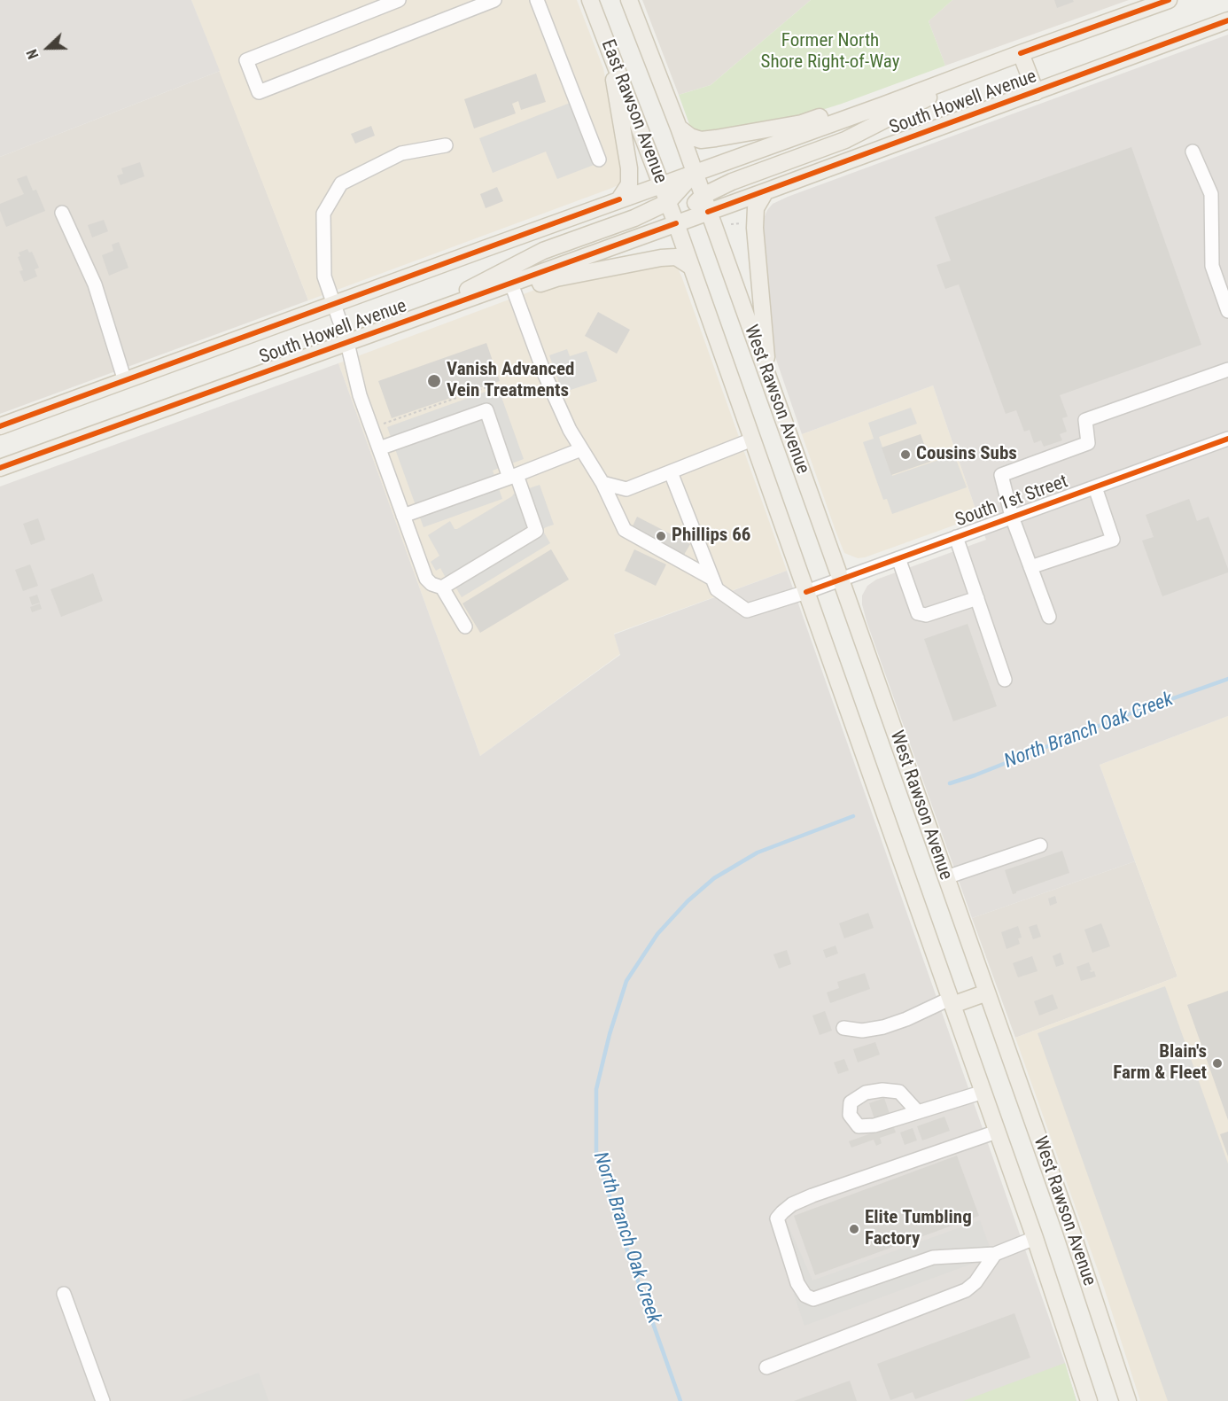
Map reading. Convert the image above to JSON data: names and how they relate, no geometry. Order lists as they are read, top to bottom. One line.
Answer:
{"streets":{"main road":["South Howell Avenue","East Rawson Avenue","West Rawson Avenue"],"street":["South 1st Street"]},"crossings":[["South Howell Avenue","East Rawson Avenue"],["South Howell Avenue","West Rawson Avenue"],["East Rawson Avenue","West Rawson Avenue"],["West Rawson Avenue","South 1st Street"]],"water":["North Branch Oak Creek"],"parks":["Former North Shore Right-of-Way"],"places":["Vanish Advanced Vein Treatments","Cousins Subs","Phillips 66","Blain's Farm & Fleet","Elite Tumbling Factory"],"north":"left"}
